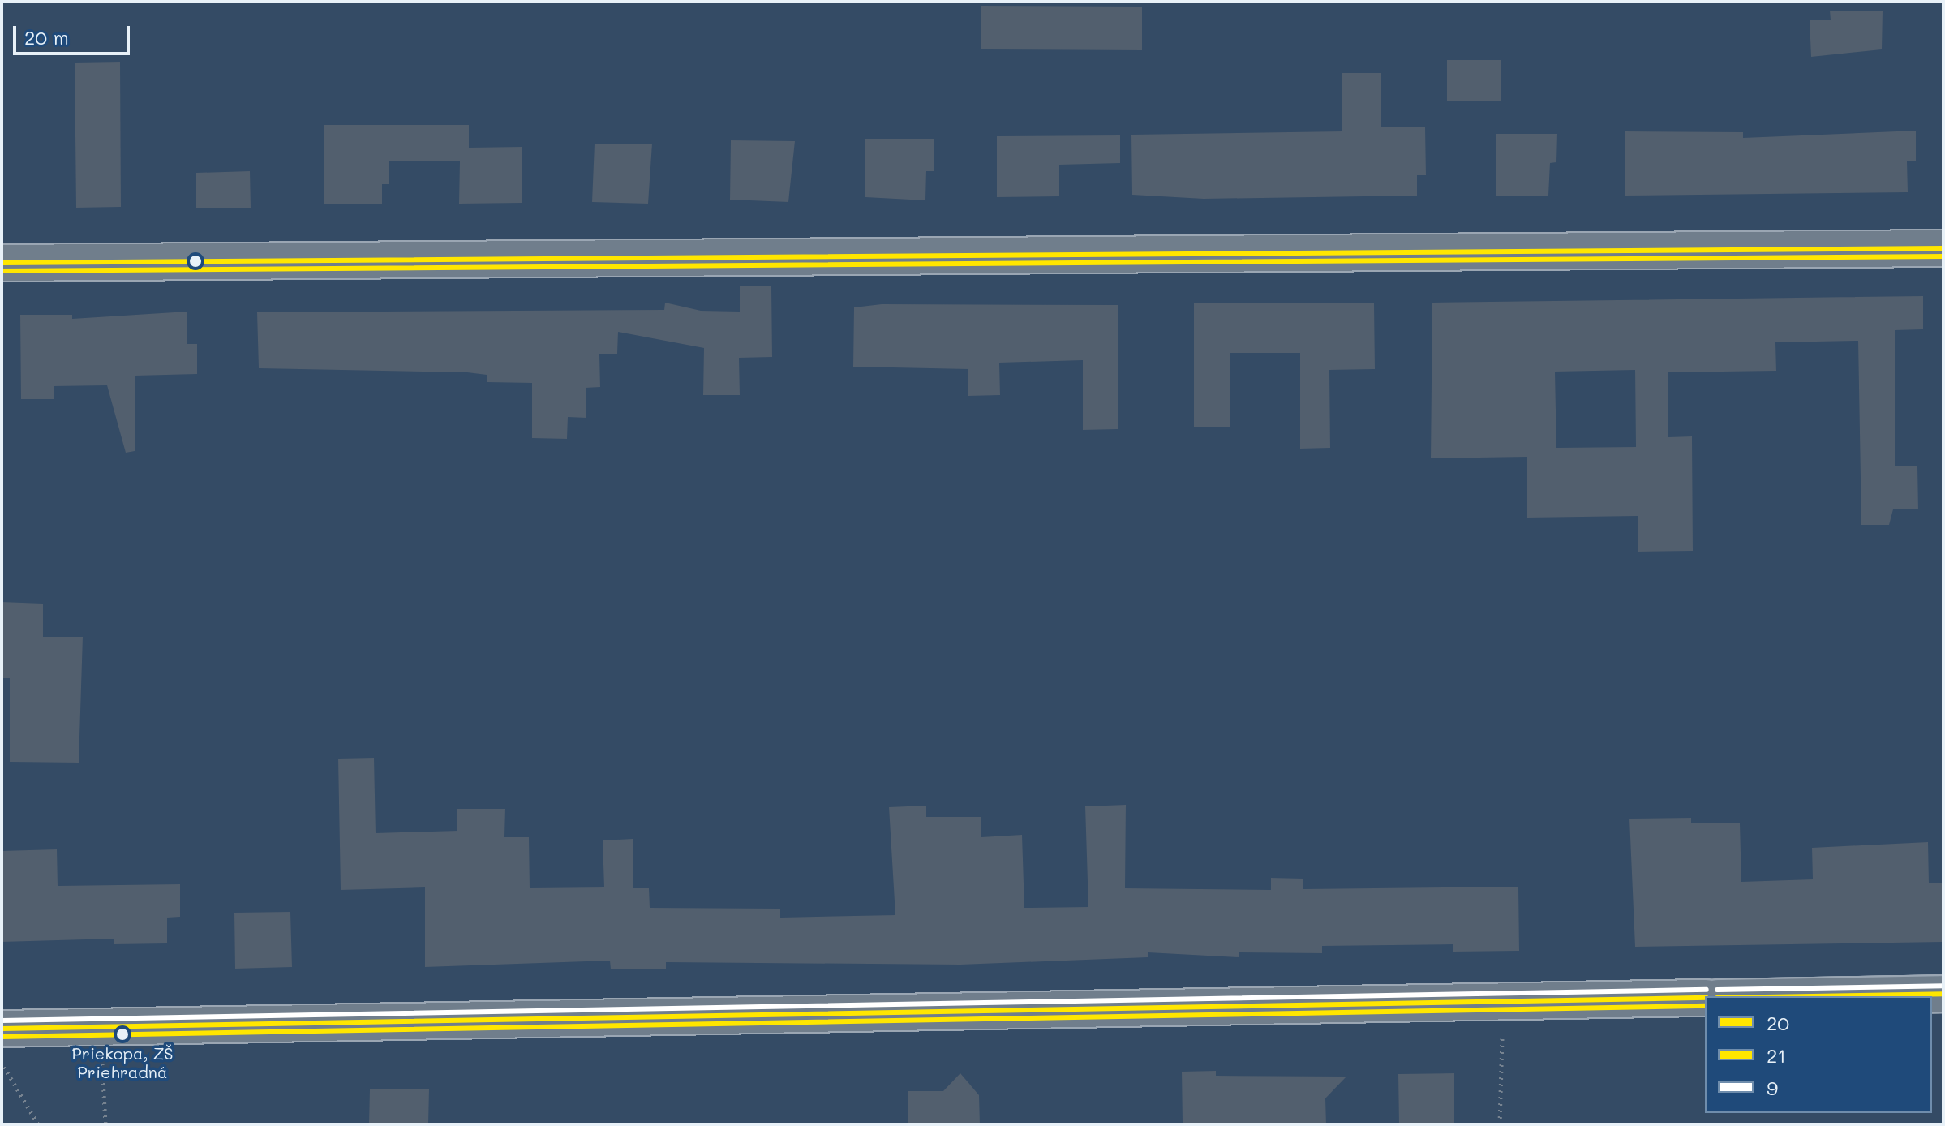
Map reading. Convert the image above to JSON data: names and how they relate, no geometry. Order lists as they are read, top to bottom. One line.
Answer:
{"places":["Priekopa, ZŠ Priehradná"],"lines":["transit line 20","transit line 21","transit line 9"],"legend":["20","21","9"],"scale_bar":"20 m"}
